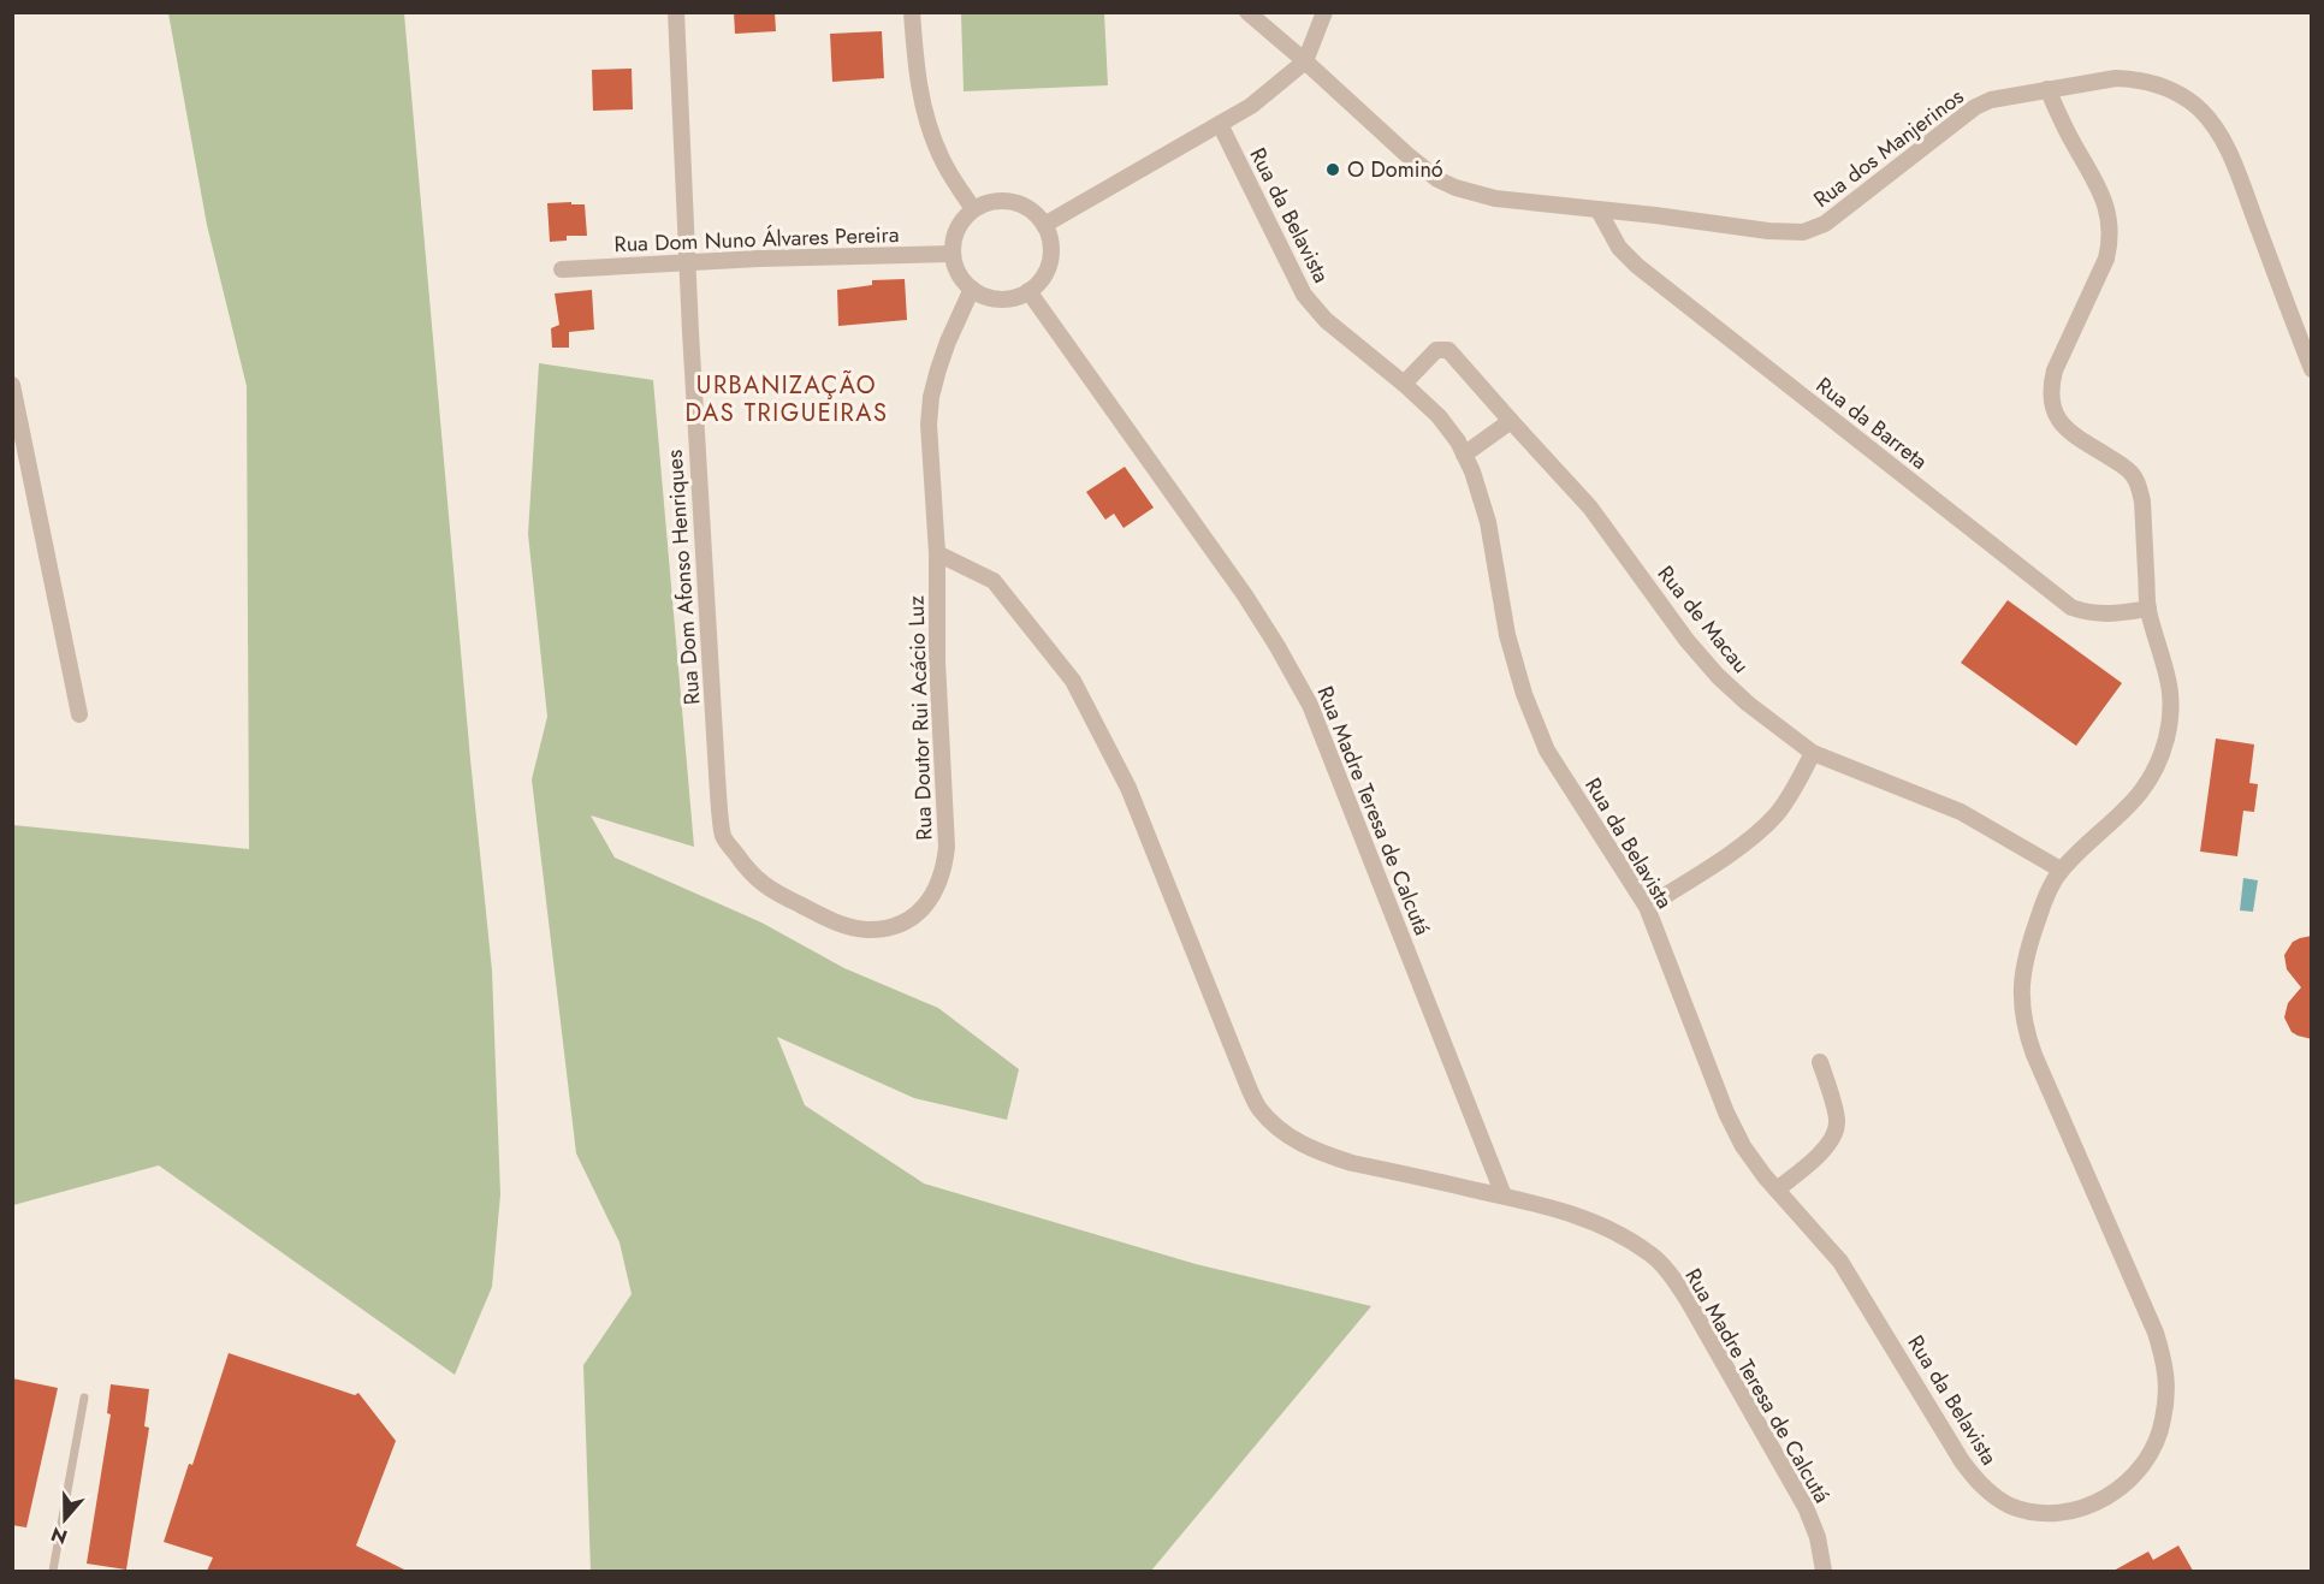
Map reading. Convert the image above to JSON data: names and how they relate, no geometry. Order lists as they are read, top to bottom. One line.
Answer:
{"streets":{"street":["Rua dos Manjerinos","Rua da Belavista","Rua Dom Nuno Álvares Pereira","Rua da Barreta","Rua Dom Afonso Henriques","Rua de Macau","Rua Doutor Rui Acácio Luz","Rua Madre Teresa de Calcutá"]},"crossings":[["Rua dos Manjerinos","Rua da Belavista"],["Rua dos Manjerinos","Rua da Barreta"],["Rua da Belavista","Rua da Barreta"],["Rua da Belavista","Rua de Macau"],["Rua Dom Nuno Álvares Pereira","Rua Dom Afonso Henriques"],["Rua Dom Nuno Álvares Pereira","Rua Doutor Rui Acácio Luz"],["Rua Dom Nuno Álvares Pereira","Rua Madre Teresa de Calcutá"],["Rua Dom Afonso Henriques","Rua Doutor Rui Acácio Luz"],["Rua Doutor Rui Acácio Luz","Rua Madre Teresa de Calcutá"]],"districts":["URBANIZAÇÃO DAS TRIGUEIRAS"],"places":["O Dominó"],"north":"bottom"}
